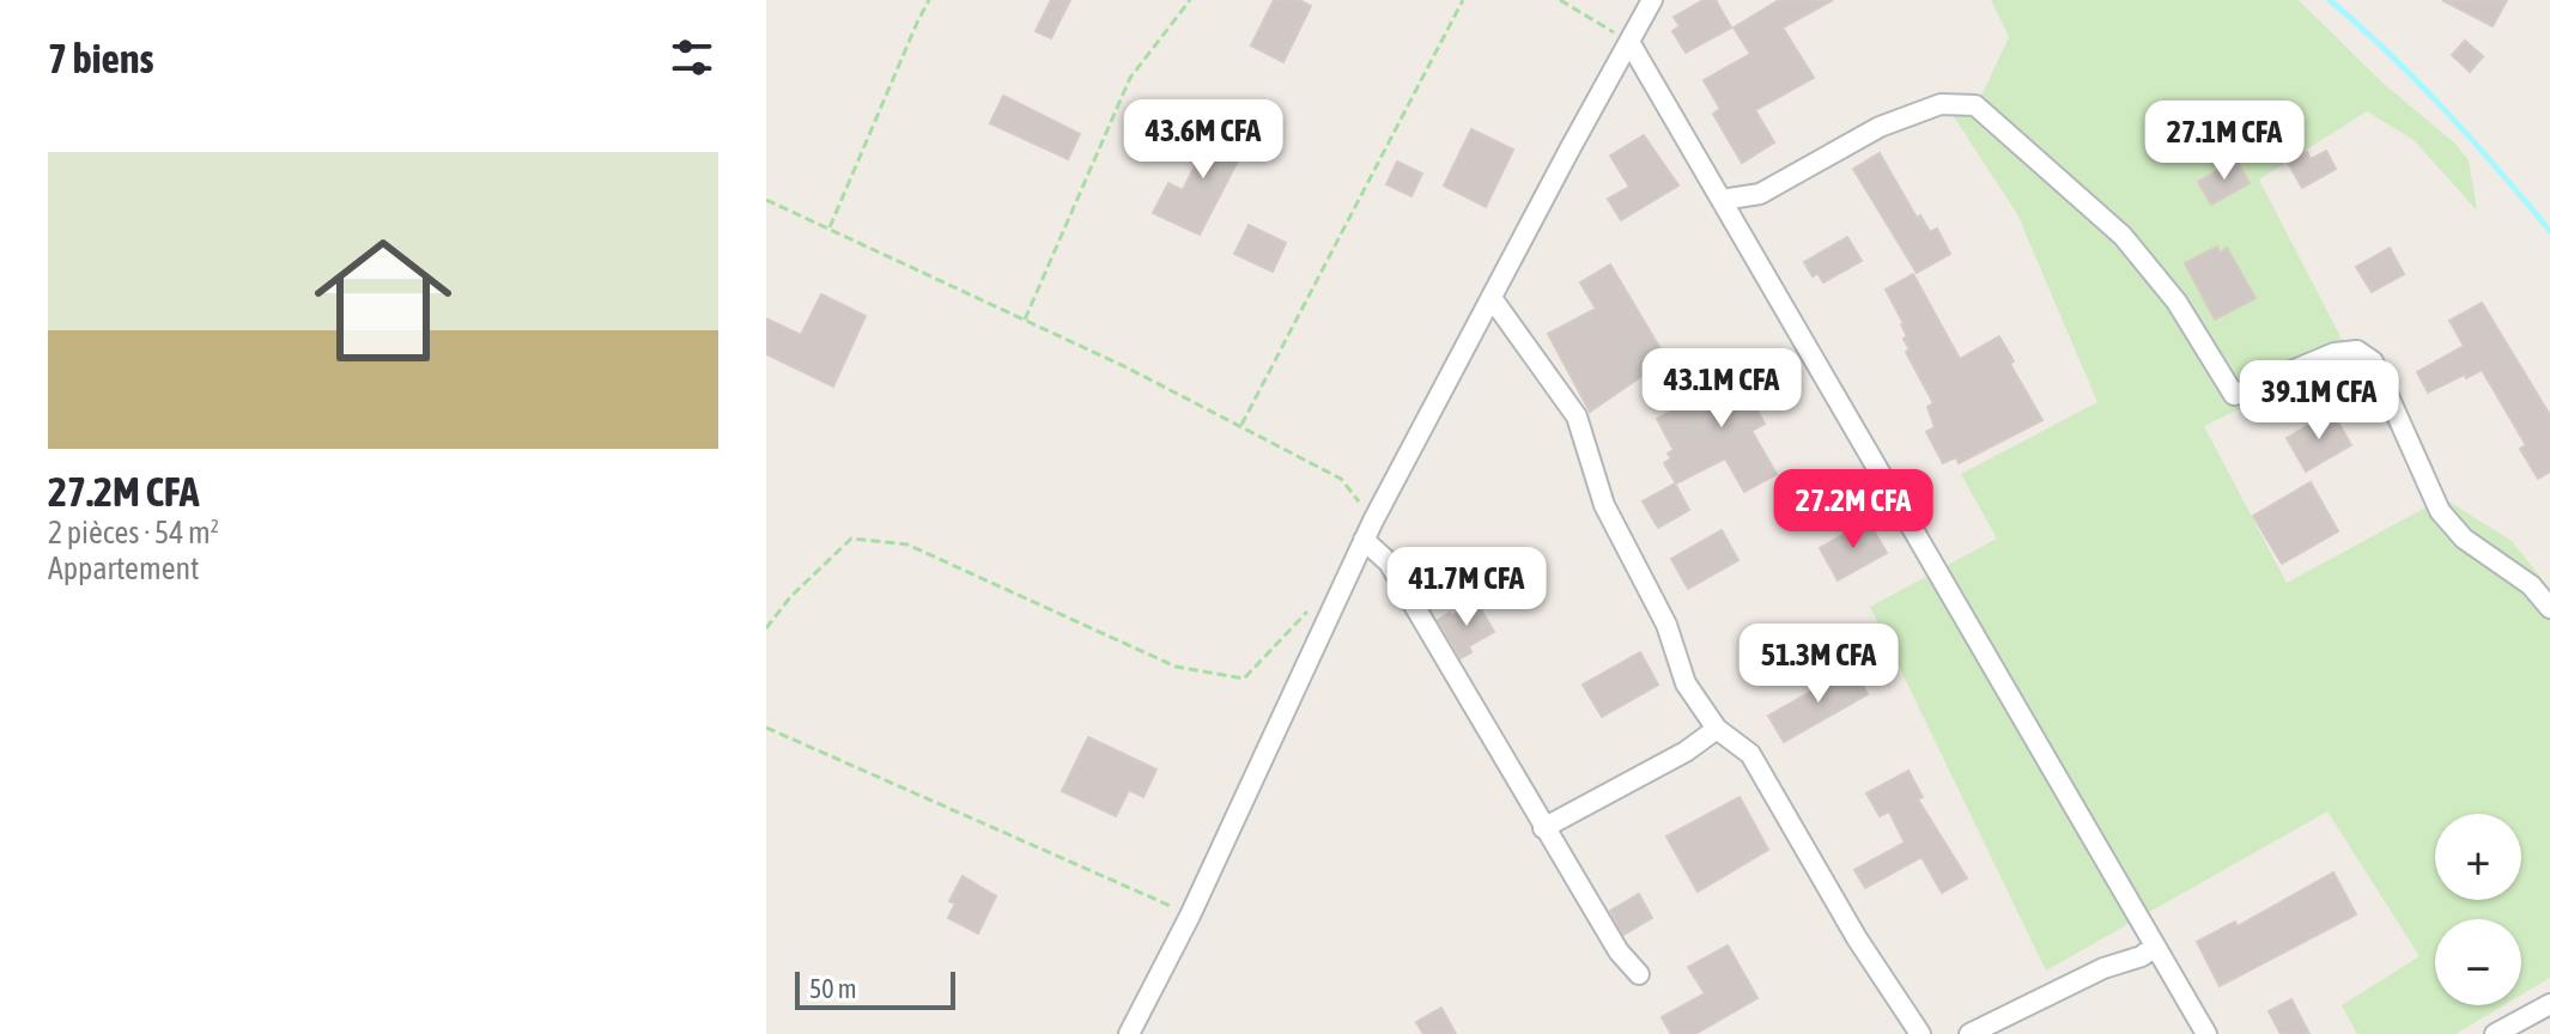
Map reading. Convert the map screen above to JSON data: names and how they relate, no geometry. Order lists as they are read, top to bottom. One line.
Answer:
{"scale_bar":"50 m","page":{"heading":"7 biens","price":["43.6M CFA","27.1M CFA","43.1M CFA","39.1M CFA","27.2M CFA","41.7M CFA","51.3M CFA"],"list":[{"name":"27.2M CFA","note":"2 pièces · 54 m² · Appartement"}],"map_buttons":["+","−"],"scale":"50 m"}}
